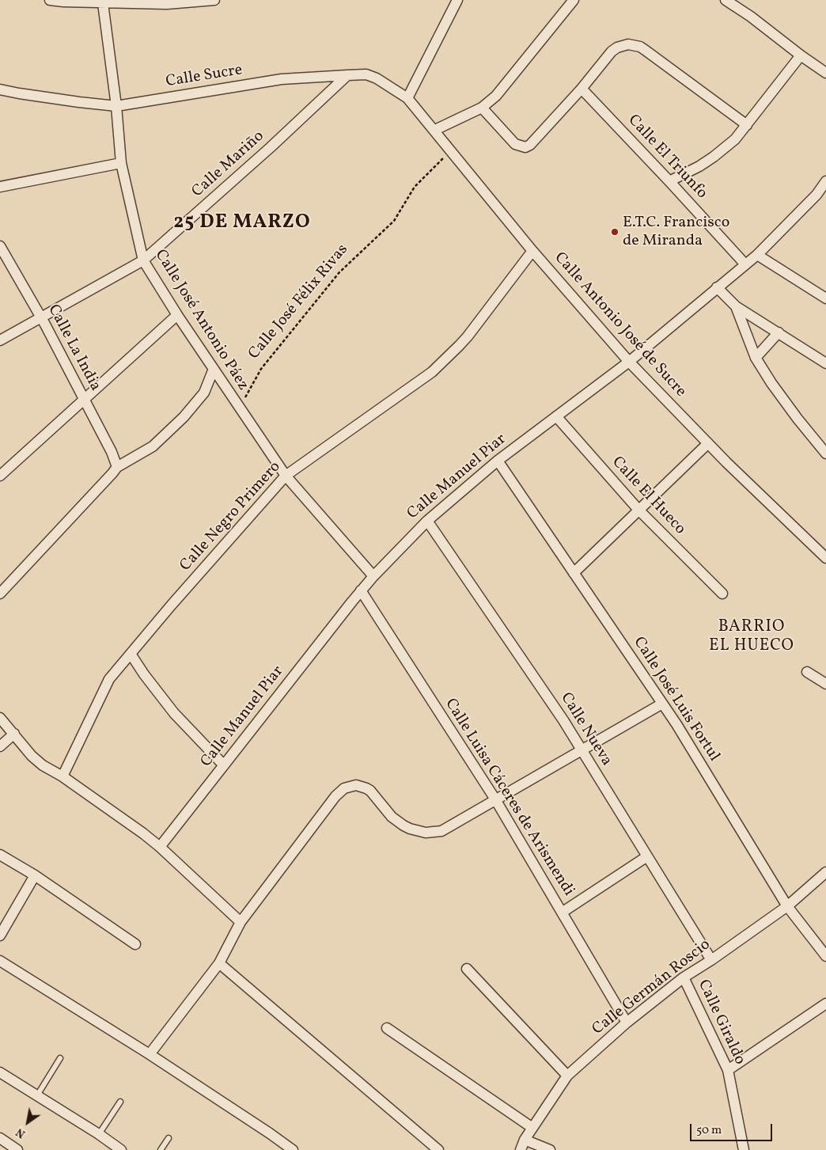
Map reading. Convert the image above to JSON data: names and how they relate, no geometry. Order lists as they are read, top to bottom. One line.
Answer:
{"streets":{"street":["Calle Sucre","Calle El Triunfo","Calle Mariño","Calle José Antonio Páez","Calle Antonio José de Sucre","Calle La India","Calle Manuel Piar","Calle El Hueco","Calle Negro Primero","Calle José Luis Fortul","Calle Nueva","Calle Luisa Cáceres de Arismendi","Calle Germán Roscio","Calle Giraldo"],"path":["Calle José Félix Rivas"]},"crossings":[["Calle Sucre","Calle Mariño"],["Calle Sucre","Calle José Antonio Páez"],["Calle Sucre","Calle Antonio José de Sucre"],["Calle El Triunfo","Calle Manuel Piar"],["Calle Mariño","Calle José Antonio Páez"],["Calle Mariño","Calle La India"],["Calle José Félix Rivas","Calle José Antonio Páez"],["Calle José Félix Rivas","Calle Antonio José de Sucre"],["Calle José Antonio Páez","Calle Negro Primero"],["Calle Antonio José de Sucre","Calle Manuel Piar"],["Calle Antonio José de Sucre","Calle Negro Primero"],["Calle Manuel Piar","Calle El Hueco"],["Calle Manuel Piar","Calle José Luis Fortul"],["Calle Manuel Piar","Calle Nueva"],["Calle Manuel Piar","Calle Luisa Cáceres de Arismendi"],["Calle José Luis Fortul","Calle Germán Roscio"],["Calle Nueva","Calle Germán Roscio"],["Calle Luisa Cáceres de Arismendi","Calle Germán Roscio"],["Calle Germán Roscio","Calle Giraldo"]],"districts":["25 DE MARZO","BARRIO EL HUECO"],"places":["E.T.C. Francisco de Miranda"],"scale_bar":"50 m","north":"bottom left"}
